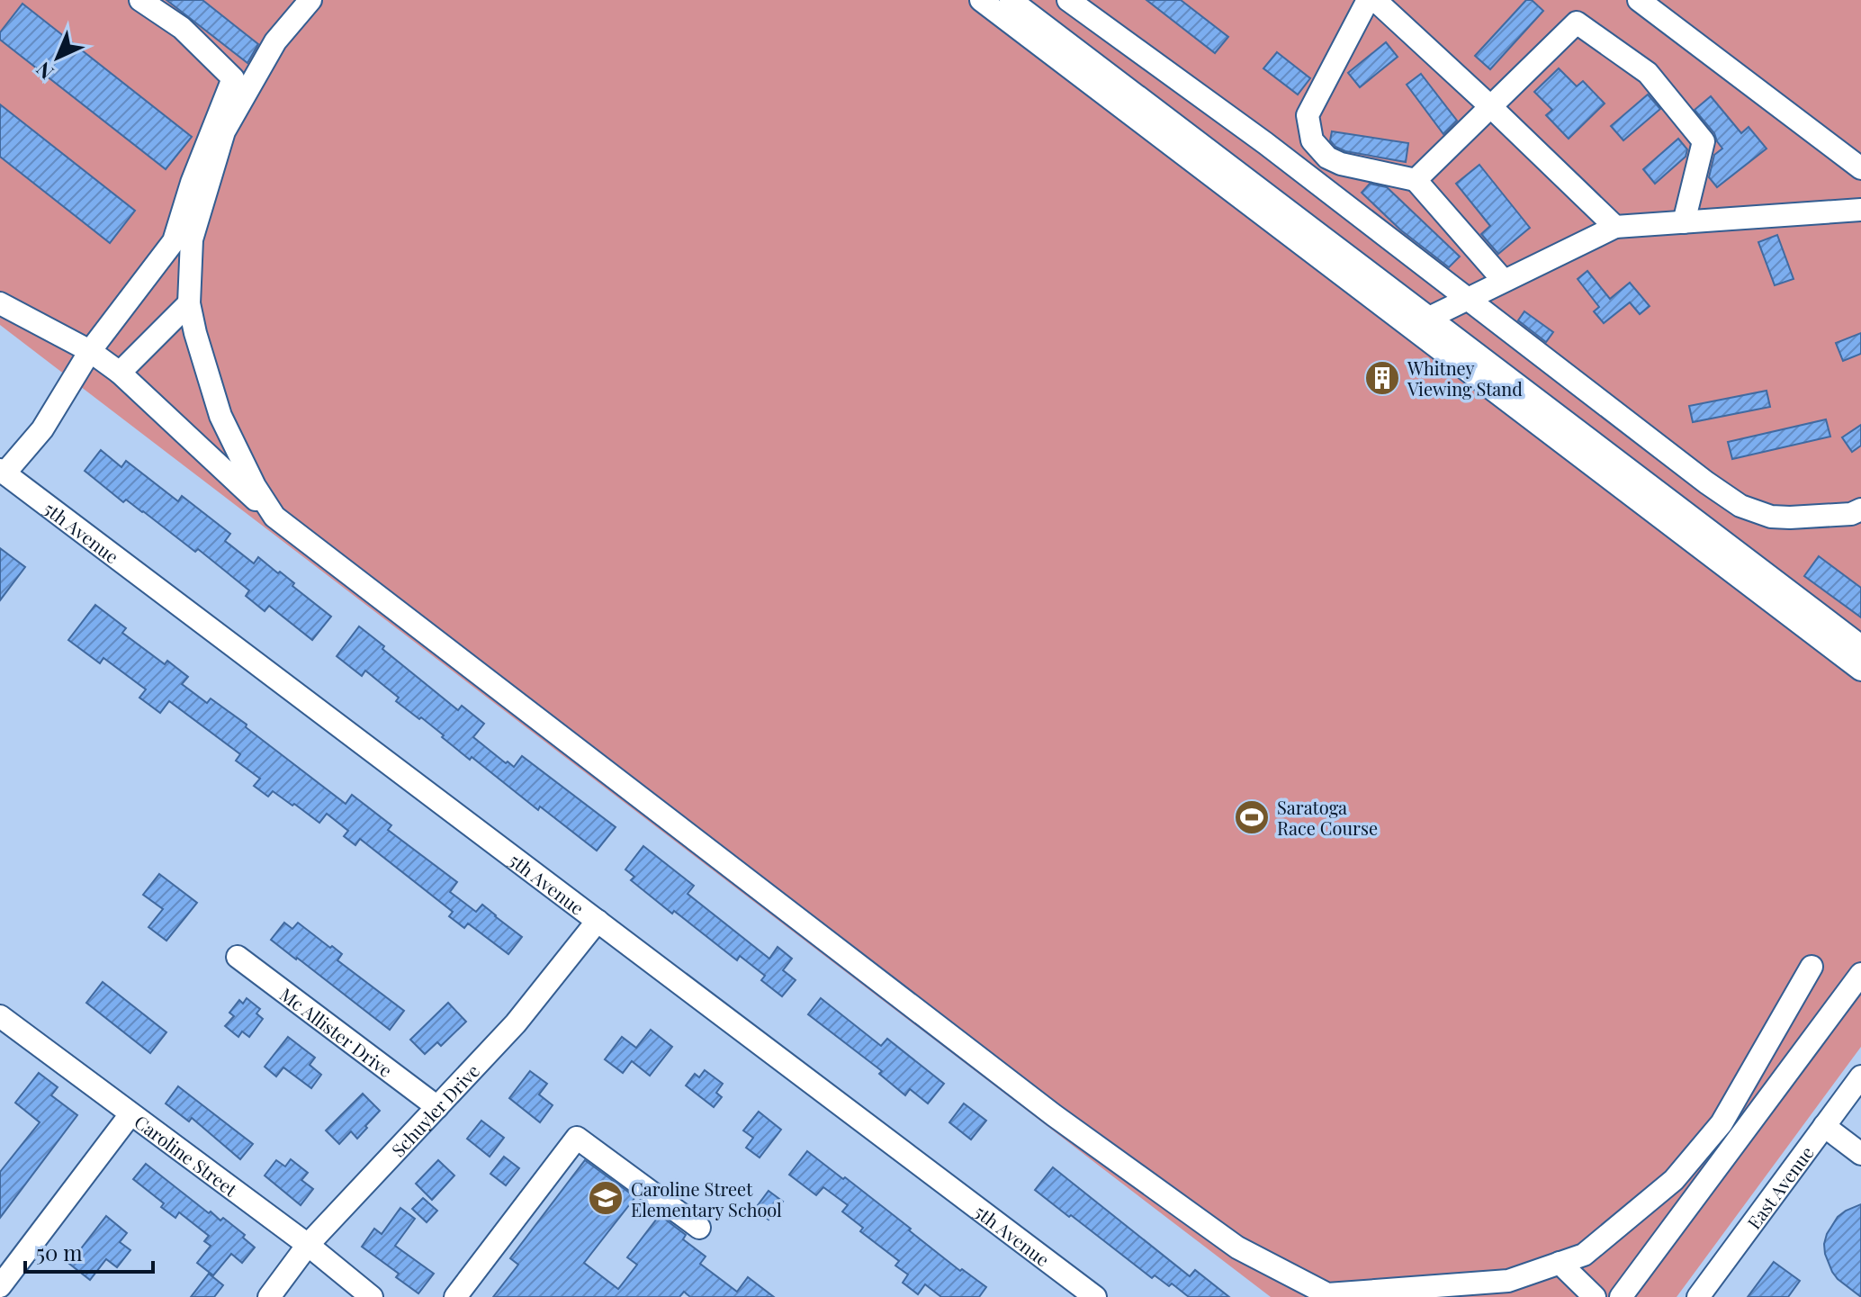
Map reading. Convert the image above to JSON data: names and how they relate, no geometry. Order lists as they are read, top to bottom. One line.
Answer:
{"streets":{"street":["5th Avenue","Mc Allister Drive","Schuyler Drive","Caroline Street","East Avenue"]},"crossings":[["5th Avenue","Schuyler Drive"],["Mc Allister Drive","Schuyler Drive"],["Schuyler Drive","Caroline Street"]],"places":{"building":["Whitney Viewing Stand"],"sports":["Saratoga Race Course"],"school or university":["Caroline Street Elementary School"]},"scale_bar":"50 m","north":"bottom left"}
